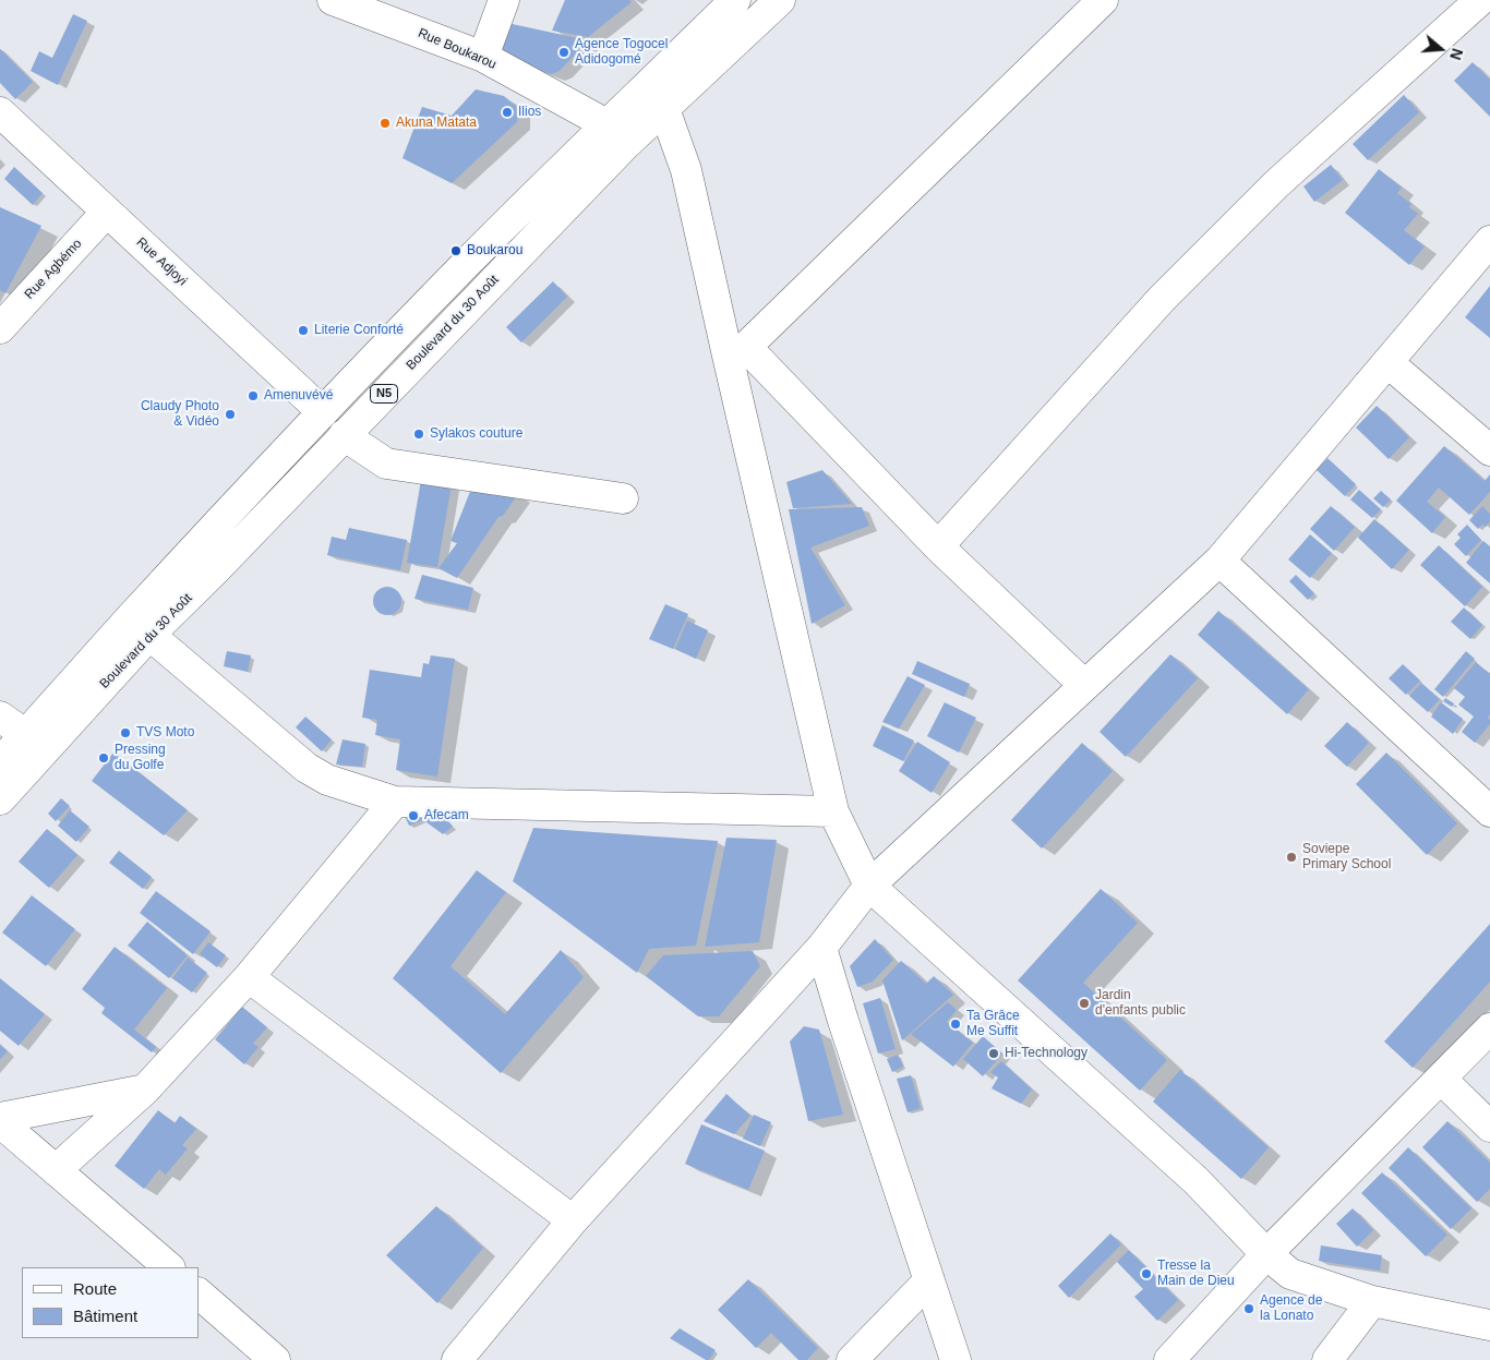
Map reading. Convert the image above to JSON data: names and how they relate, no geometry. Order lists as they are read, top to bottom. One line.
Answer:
{"streets":{"main road":["Rue Boukarou","Rue Adjoyi","Rue Agbémo","Boulevard du 30 Août","N5"]},"crossings":[["Rue Boukarou","Boulevard du 30 Août"],["Rue Adjoyi","Rue Agbémo"],["Rue Adjoyi","Boulevard du 30 Août"]],"places":["Agence Togocel Adidogomé","Ilios","Akuna Matata","Boukarou","Literie Conforté","Amenuvévé","Claudy Photo & Vidéo","Sylakos couture","TVS Moto","Pressing du Golfe","Afecam","Soviepe Primary School","Jardin d'enfants public","Ta Grâce Me Suffit","Hi-Technology","Tresse la Main de Dieu","Agence de la Lonato"],"legend":["Route","Bâtiment"],"north":"right"}
